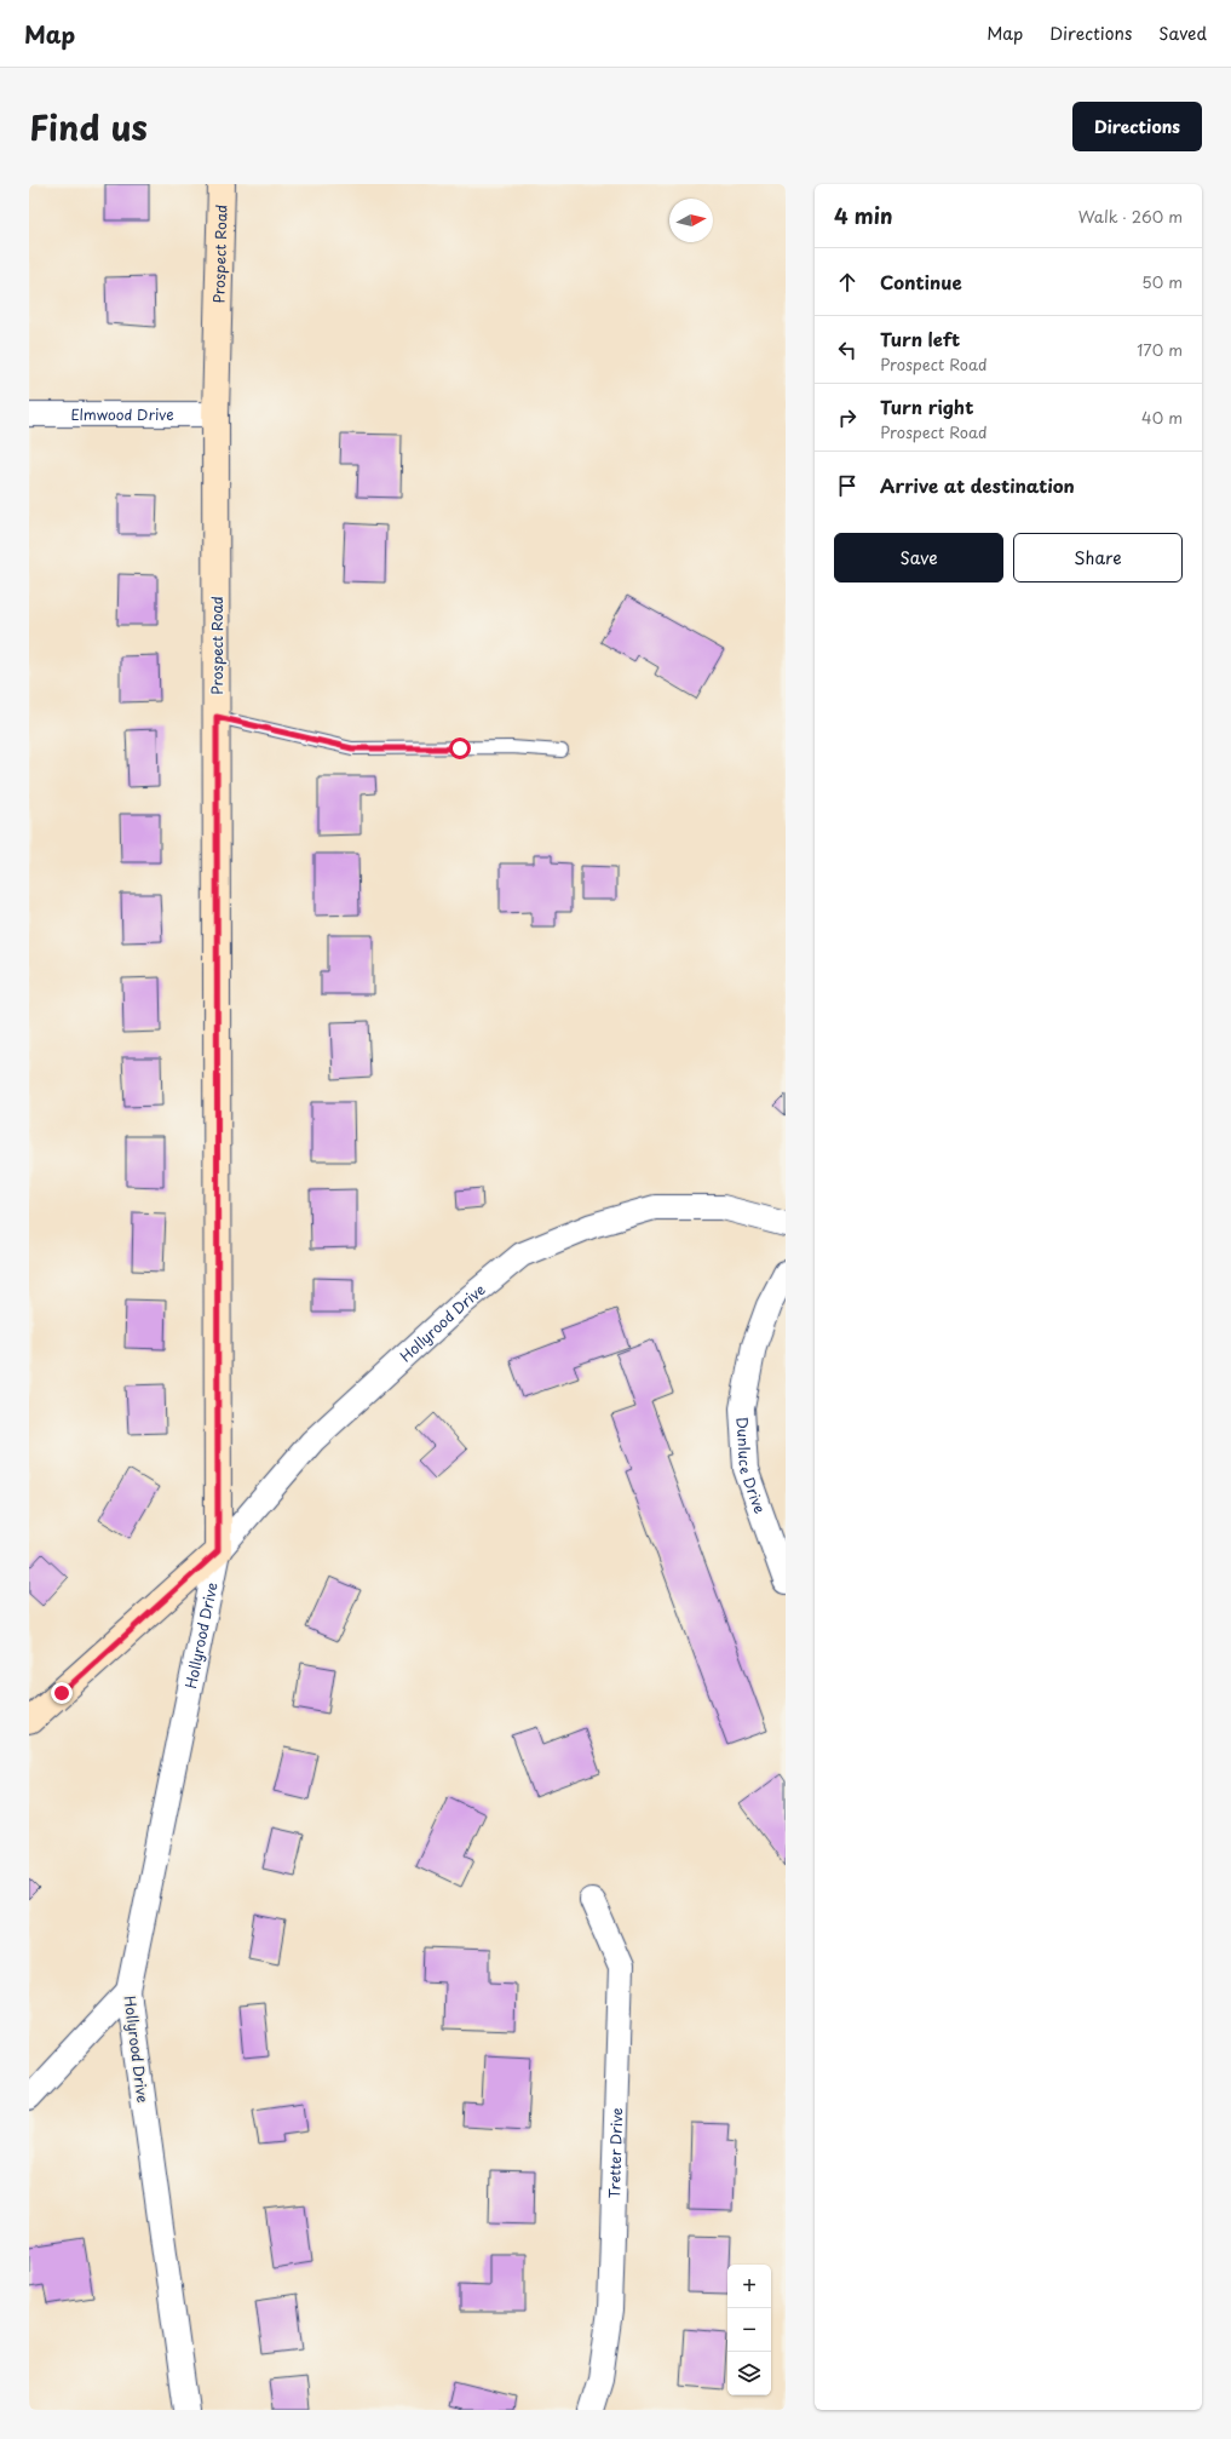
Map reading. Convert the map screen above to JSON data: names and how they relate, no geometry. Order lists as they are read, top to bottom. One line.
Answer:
{"streets":{"street":["Prospect Road","Elmwood Drive","Hollyrood Drive","Dunluce Drive","Tretter Drive"]},"crossings":[["Prospect Road","Elmwood Drive"],["Prospect Road","Hollyrood Drive"]],"north":"right","page":{"header":"Map","nav":["Map","Directions","Saved"],"title":"Find us","buttons":["Directions",["Save","Share"]],"heading":["4 min","Walk · 260 m"],"list":[["Continue","50 m"],["Turn left","Prospect Road","170 m"],["Turn right","Prospect Road","40 m"],"Arrive at destination"],"map_buttons":["+","−"]}}
